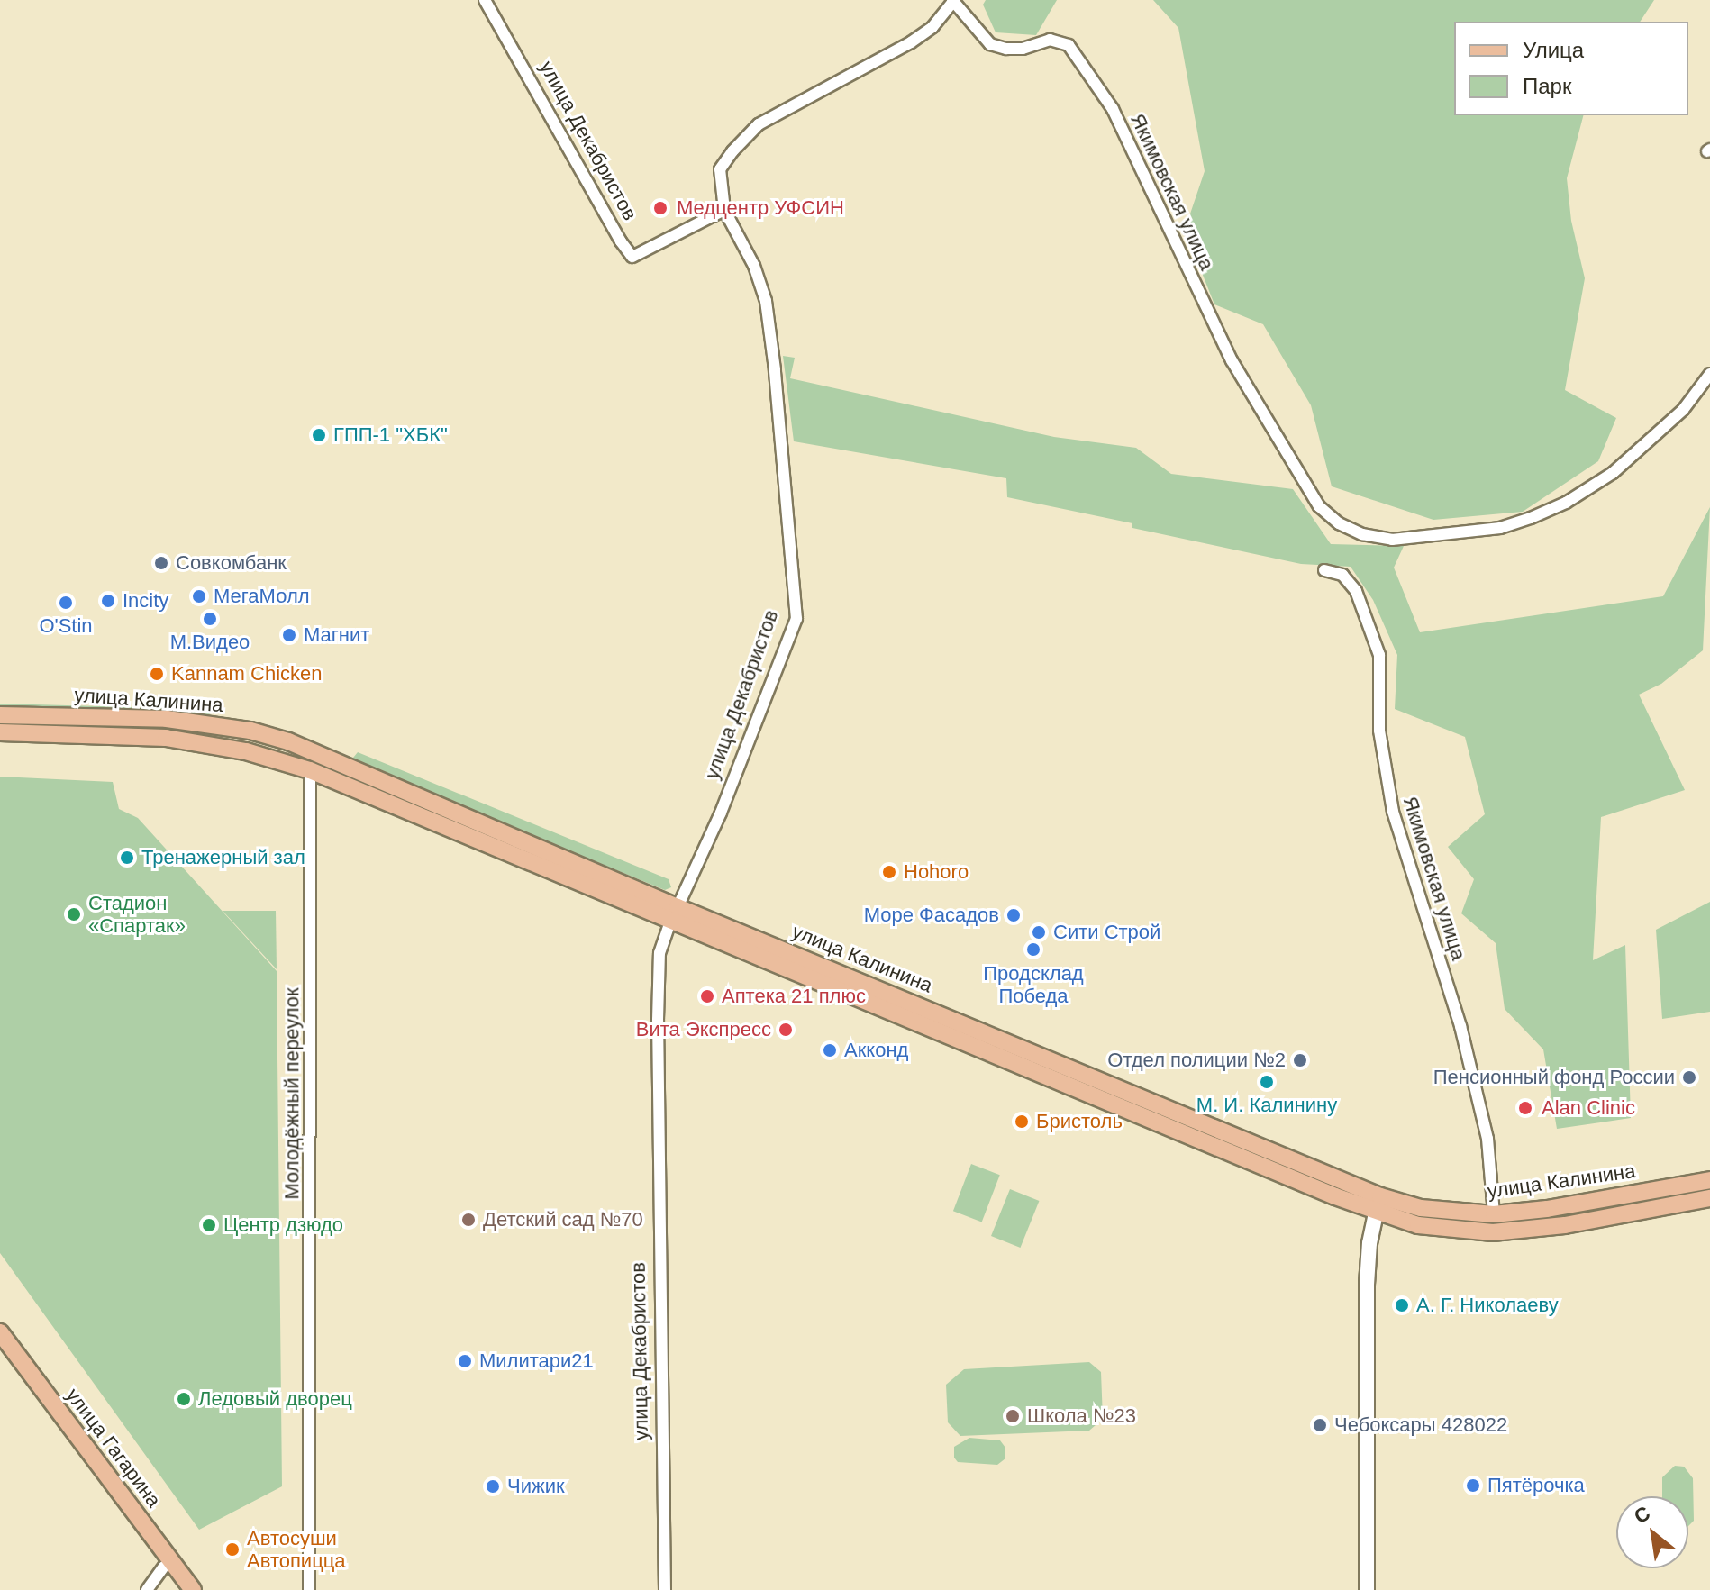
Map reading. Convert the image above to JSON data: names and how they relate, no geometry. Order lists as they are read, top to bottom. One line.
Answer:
{"streets":{"main road":["улица Калинина","улица Гагарина"],"street":["улица Декабристов","Якимовская улица","Молодёжный переулок"]},"crossings":[["улица Декабристов","улица Калинина"],["Якимовская улица","улица Калинина"],["улица Калинина","Молодёжный переулок"]],"places":["Медцентр УФСИН","ГПП-1 \"ХБК\"","Совкомбанк","МегаМолл","Incity","O'Stin","М.Видео","Магнит","Kannam Chicken","Тренажерный зал","Hohoro","Стадион «Спартак»","Море Фасадов","Сити Строй","Продсклад Победа","Аптека 21 плюс","Вита Экспресс","Акконд","Отдел полиции №2","Пенсионный фонд России","М. И. Калинину","Alan Clinic","Бристоль","Детский сад №70","Центр дзюдо","А. Г. Николаеву","Милитари21","Ледовый дворец","Школа №23","Чебоксары 428022","Пятёрочка","Чижик","Автосуши Автопицца"],"legend":["Улица","Парк"],"north":"top left"}
